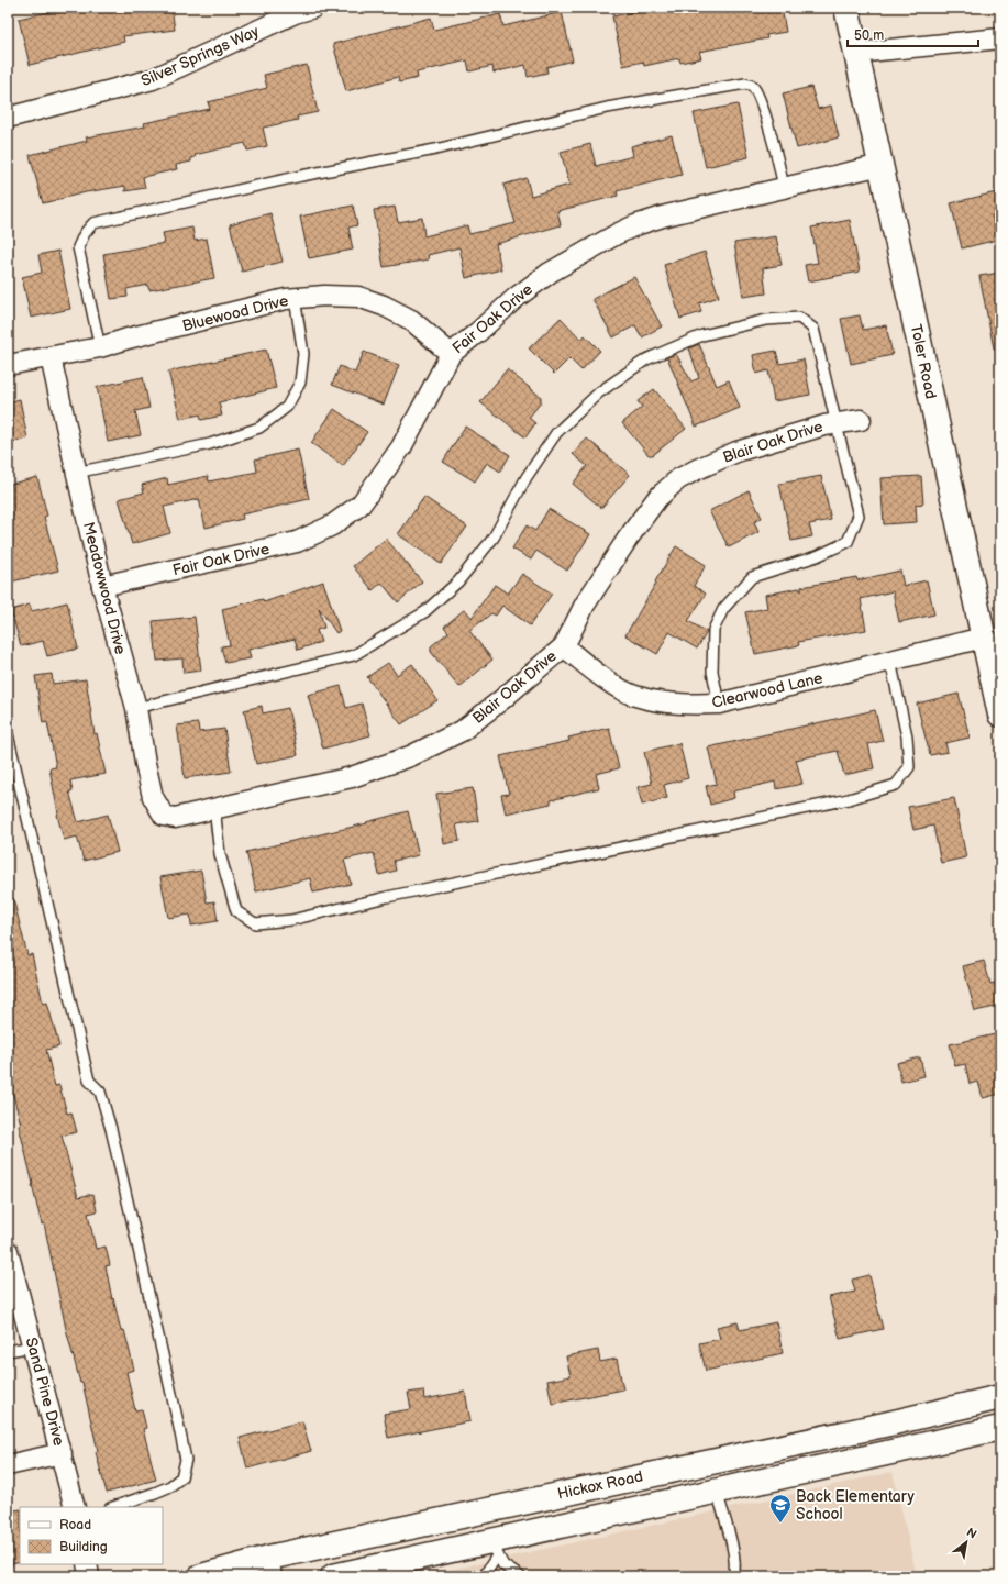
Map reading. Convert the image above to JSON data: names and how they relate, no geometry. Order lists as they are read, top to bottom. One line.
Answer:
{"streets":{"street":["Silver Springs Way","Bluewood Drive","Fair Oak Drive","Toler Road","Blair Oak Drive","Meadowwood Drive","Clearwood Lane","Sand Pine Drive","Hickox Road"]},"crossings":[["Bluewood Drive","Fair Oak Drive"],["Bluewood Drive","Meadowwood Drive"],["Fair Oak Drive","Toler Road"],["Fair Oak Drive","Meadowwood Drive"],["Toler Road","Clearwood Lane"],["Blair Oak Drive","Meadowwood Drive"],["Blair Oak Drive","Clearwood Lane"]],"places":{"school or university":["Back Elementary School"]},"legend":["Road","Building"],"scale_bar":"50 m","north":"top right"}
